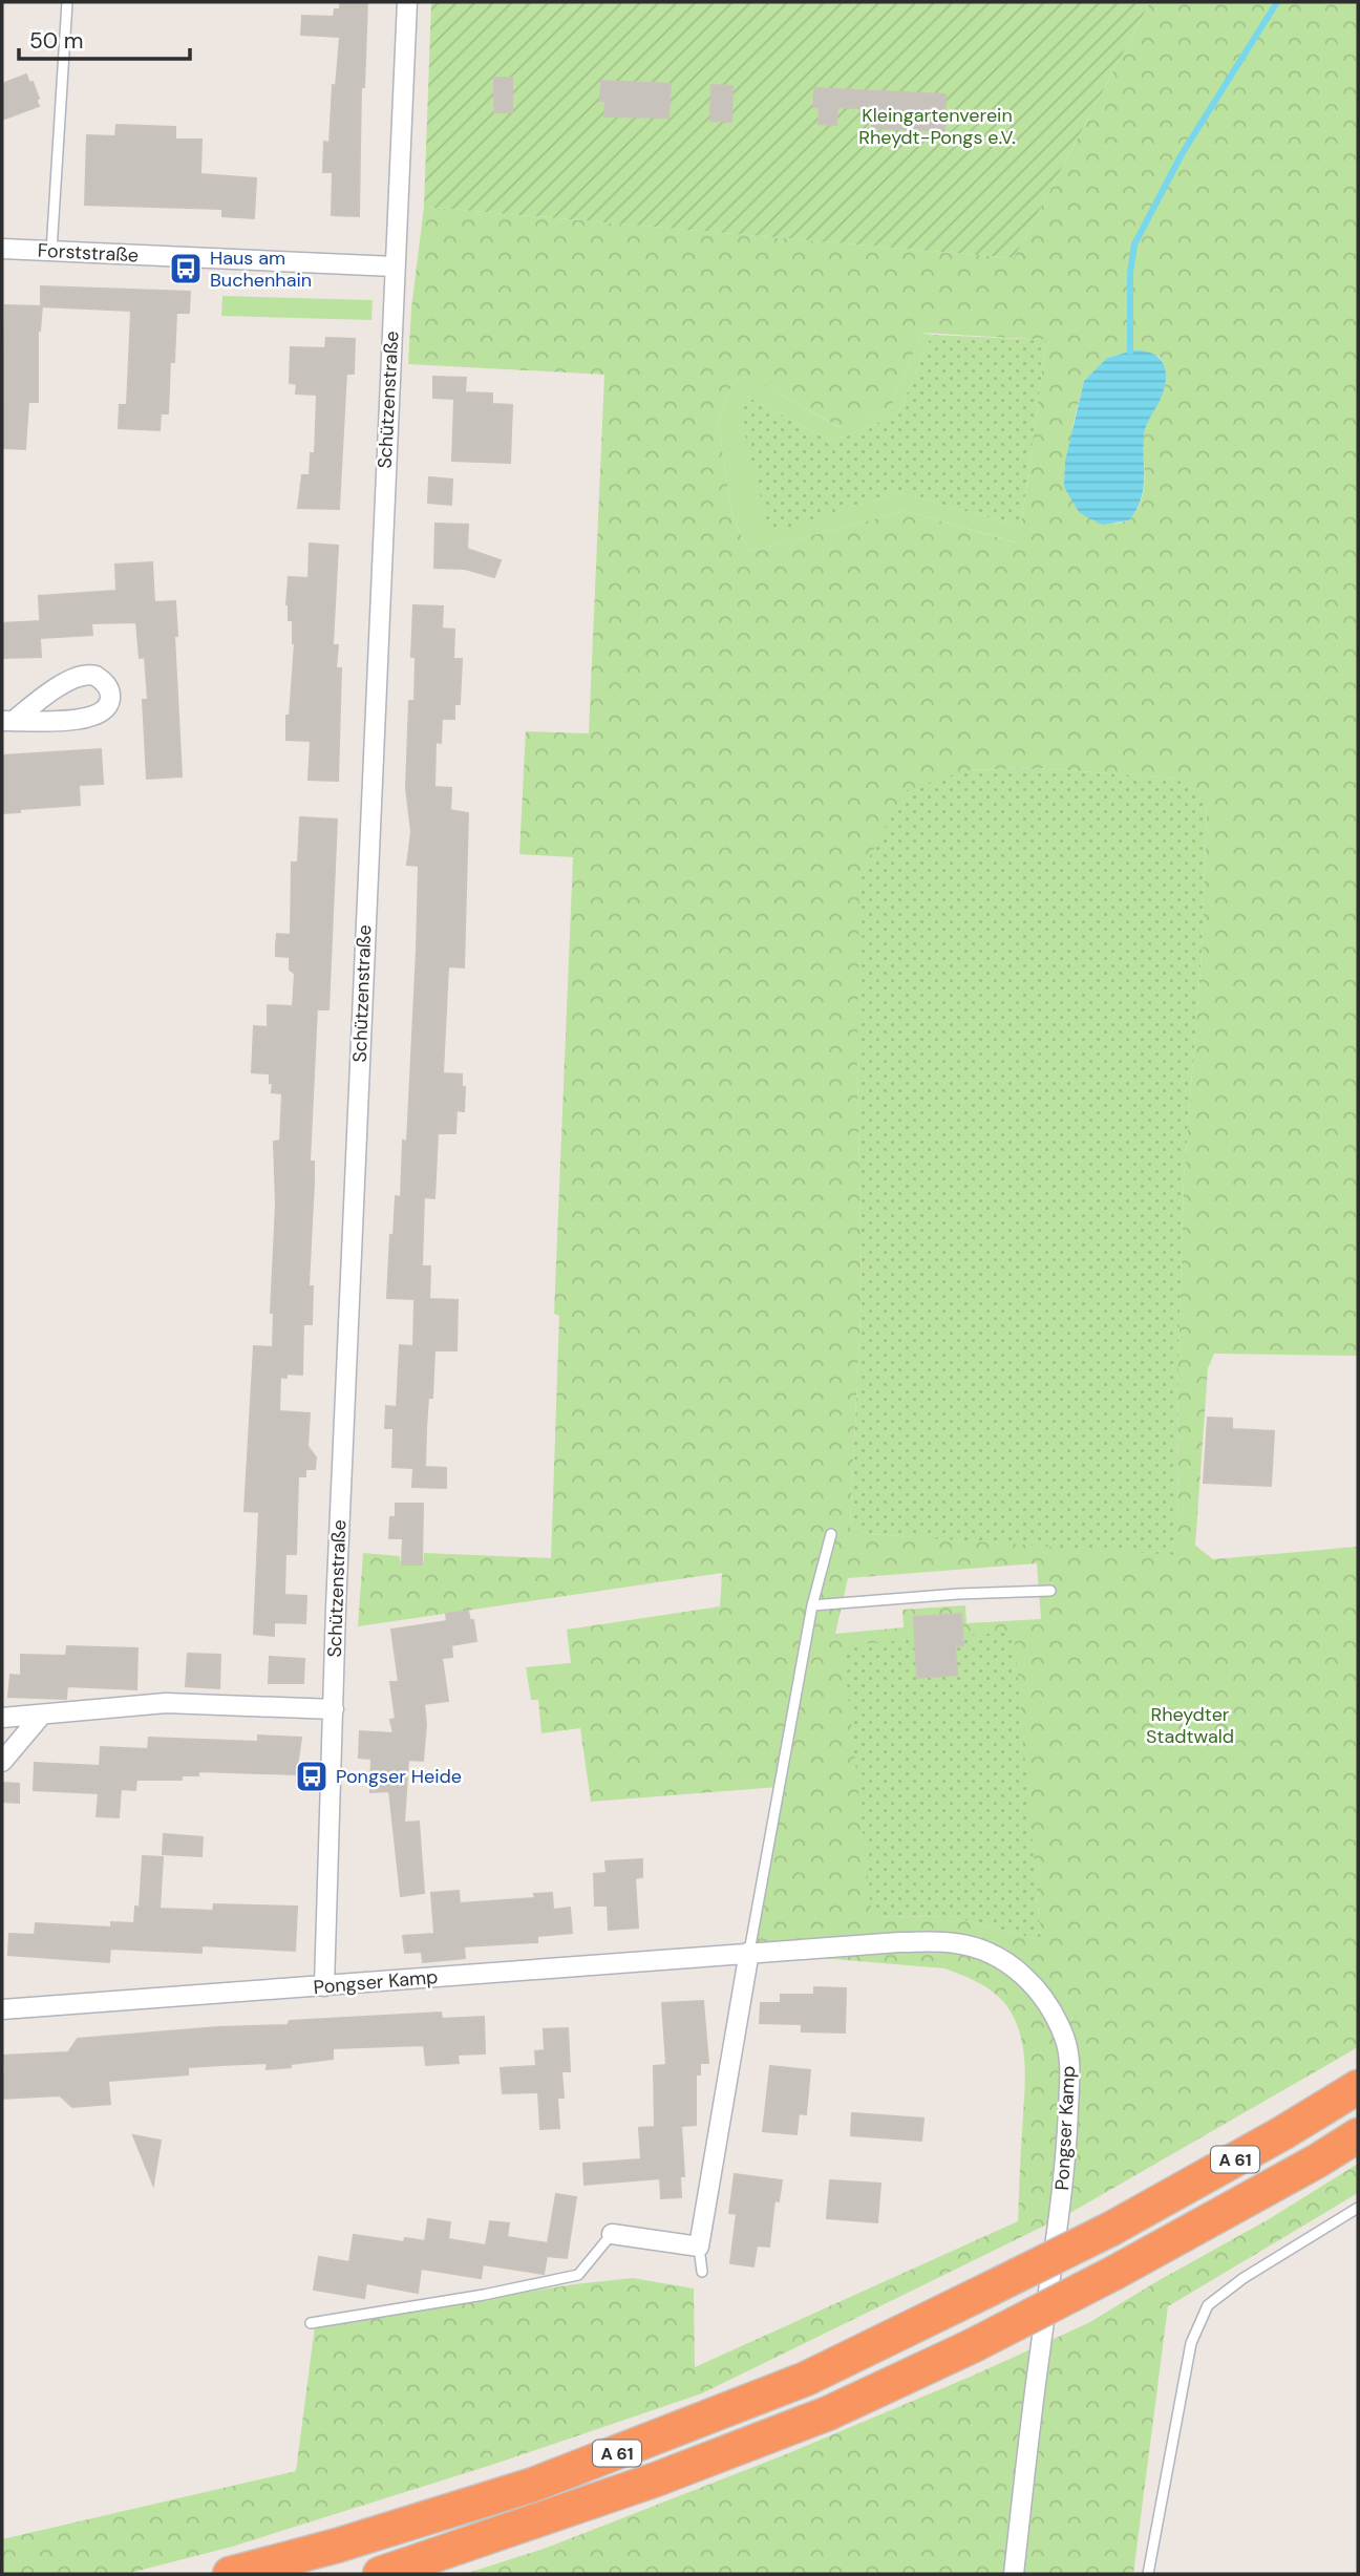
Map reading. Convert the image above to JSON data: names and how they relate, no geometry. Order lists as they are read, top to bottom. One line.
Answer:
{"streets":{"highway":["A 61"],"street":["Forststraße","Schützenstraße","Pongser Kamp"]},"crossings":[["Forststraße","Schützenstraße"],["Schützenstraße","Pongser Kamp"]],"parks":["Kleingartenverein Rheydt-Pongs e.V.","Rheydter Stadtwald"],"places":{"bus stop":["Haus am Buchenhain","Pongser Heide"]},"scale_bar":"50 m"}
